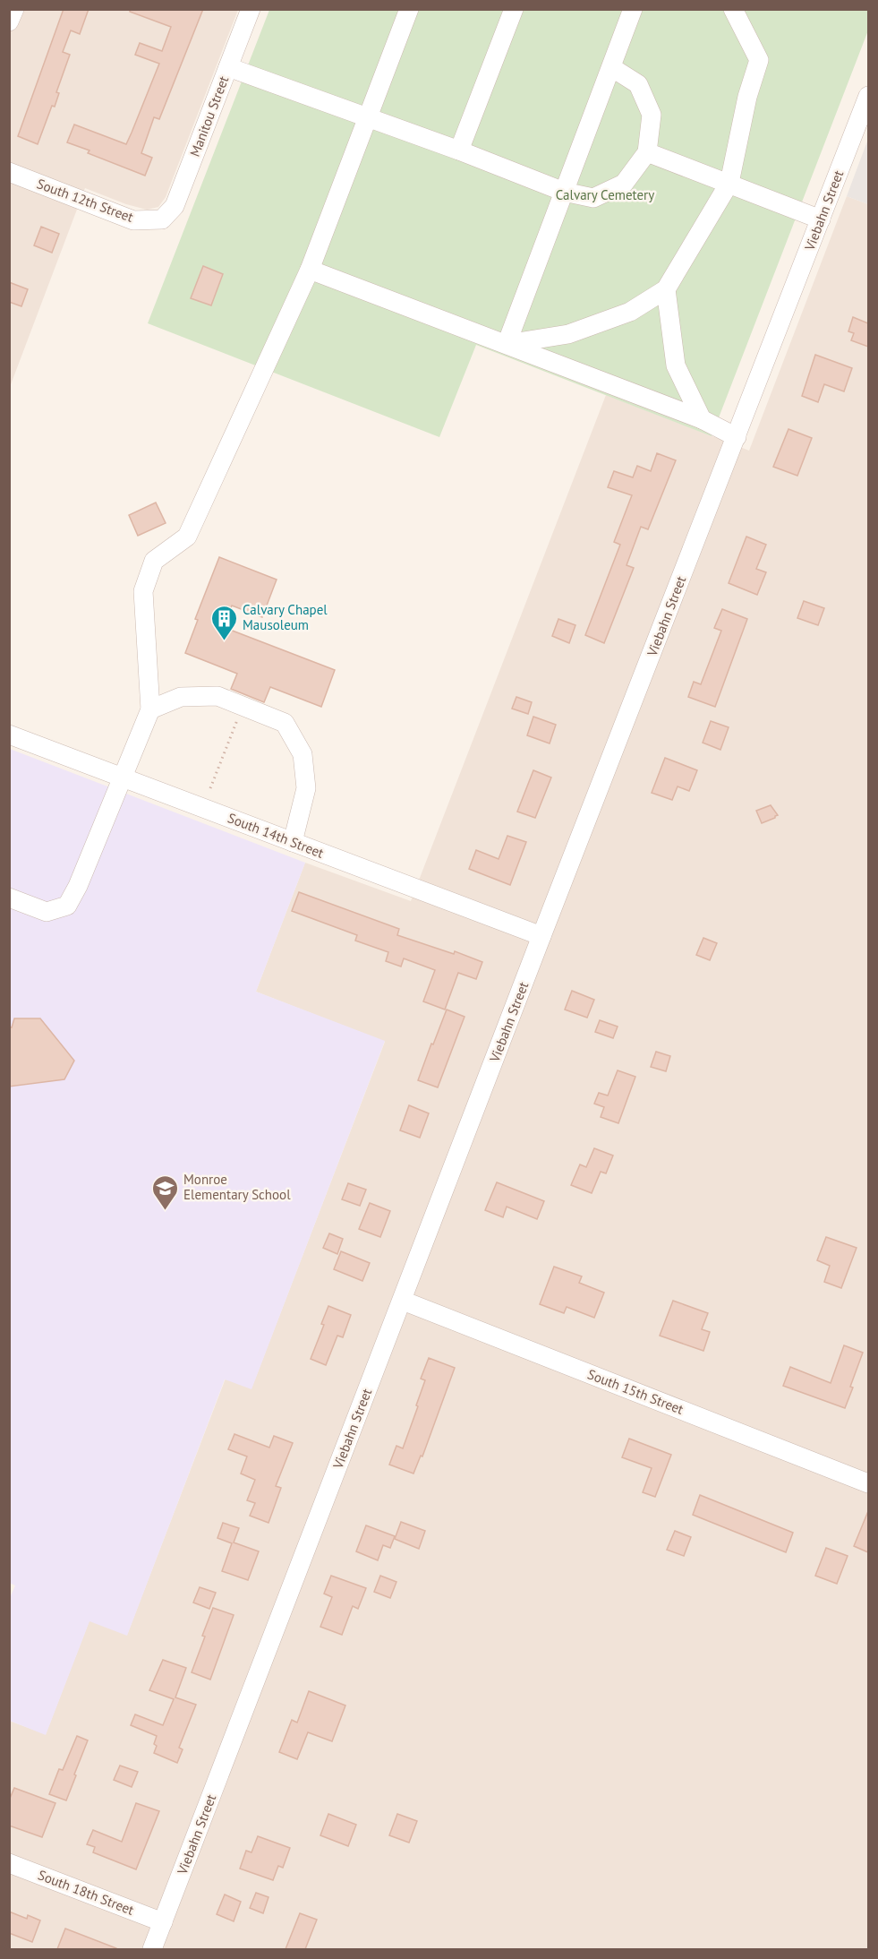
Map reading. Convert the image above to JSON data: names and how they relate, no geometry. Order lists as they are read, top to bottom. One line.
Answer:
{"streets":{"street":["Manitou Street","South 12th Street","Viebahn Street","South 14th Street","South 15th Street","South 18th Street"]},"crossings":[["Manitou Street","South 12th Street"],["Viebahn Street","South 14th Street"],["Viebahn Street","South 15th Street"],["Viebahn Street","South 18th Street"]],"parks":["Calvary Cemetery"],"places":{"building":["Calvary Chapel Mausoleum"],"school or university":["Monroe Elementary School"]}}
